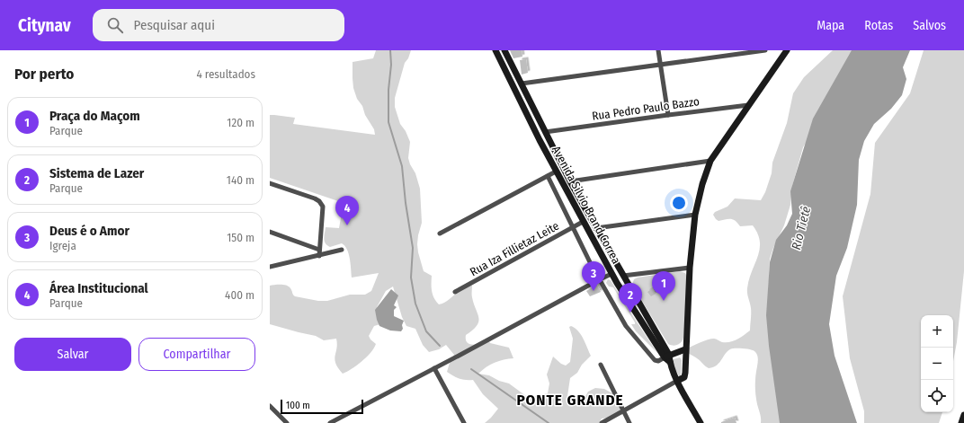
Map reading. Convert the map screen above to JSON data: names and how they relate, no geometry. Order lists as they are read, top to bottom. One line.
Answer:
{"streets":{"main road":["Avenida Silvio Brand Correa"],"street":["Rua Pedro Paulo Bazzo","Rua Iza Fillietaz Leite"]},"crossings":[["Rua Pedro Paulo Bazzo","Avenida Silvio Brand Correa"],["Avenida Silvio Brand Correa","Rua Iza Fillietaz Leite"]],"districts":["PONTE GRANDE"],"water":["Rio Tietê"],"scale_bar":"100 m","page":{"header":"Citynav","search":"Pesquisar aqui","nav":["Mapa","Rotas","Salvos"],"heading":["Por perto","4 resultados"],"list":[{"mark":"1","name":"Praça do Maçom","note":"Parque","value":"120 m"},{"mark":"2","name":"Sistema de Lazer","note":"Parque","value":"140 m"},{"mark":"3","name":"Deus é o Amor","note":"Igreja","value":"150 m"},{"mark":"4","name":"Área Institucional","note":"Parque","value":"400 m"}],"pins":["4","3","1","2"],"map_buttons":["+","−"],"buttons":["Salvar","Compartilhar"],"scale":"100 m"}}
